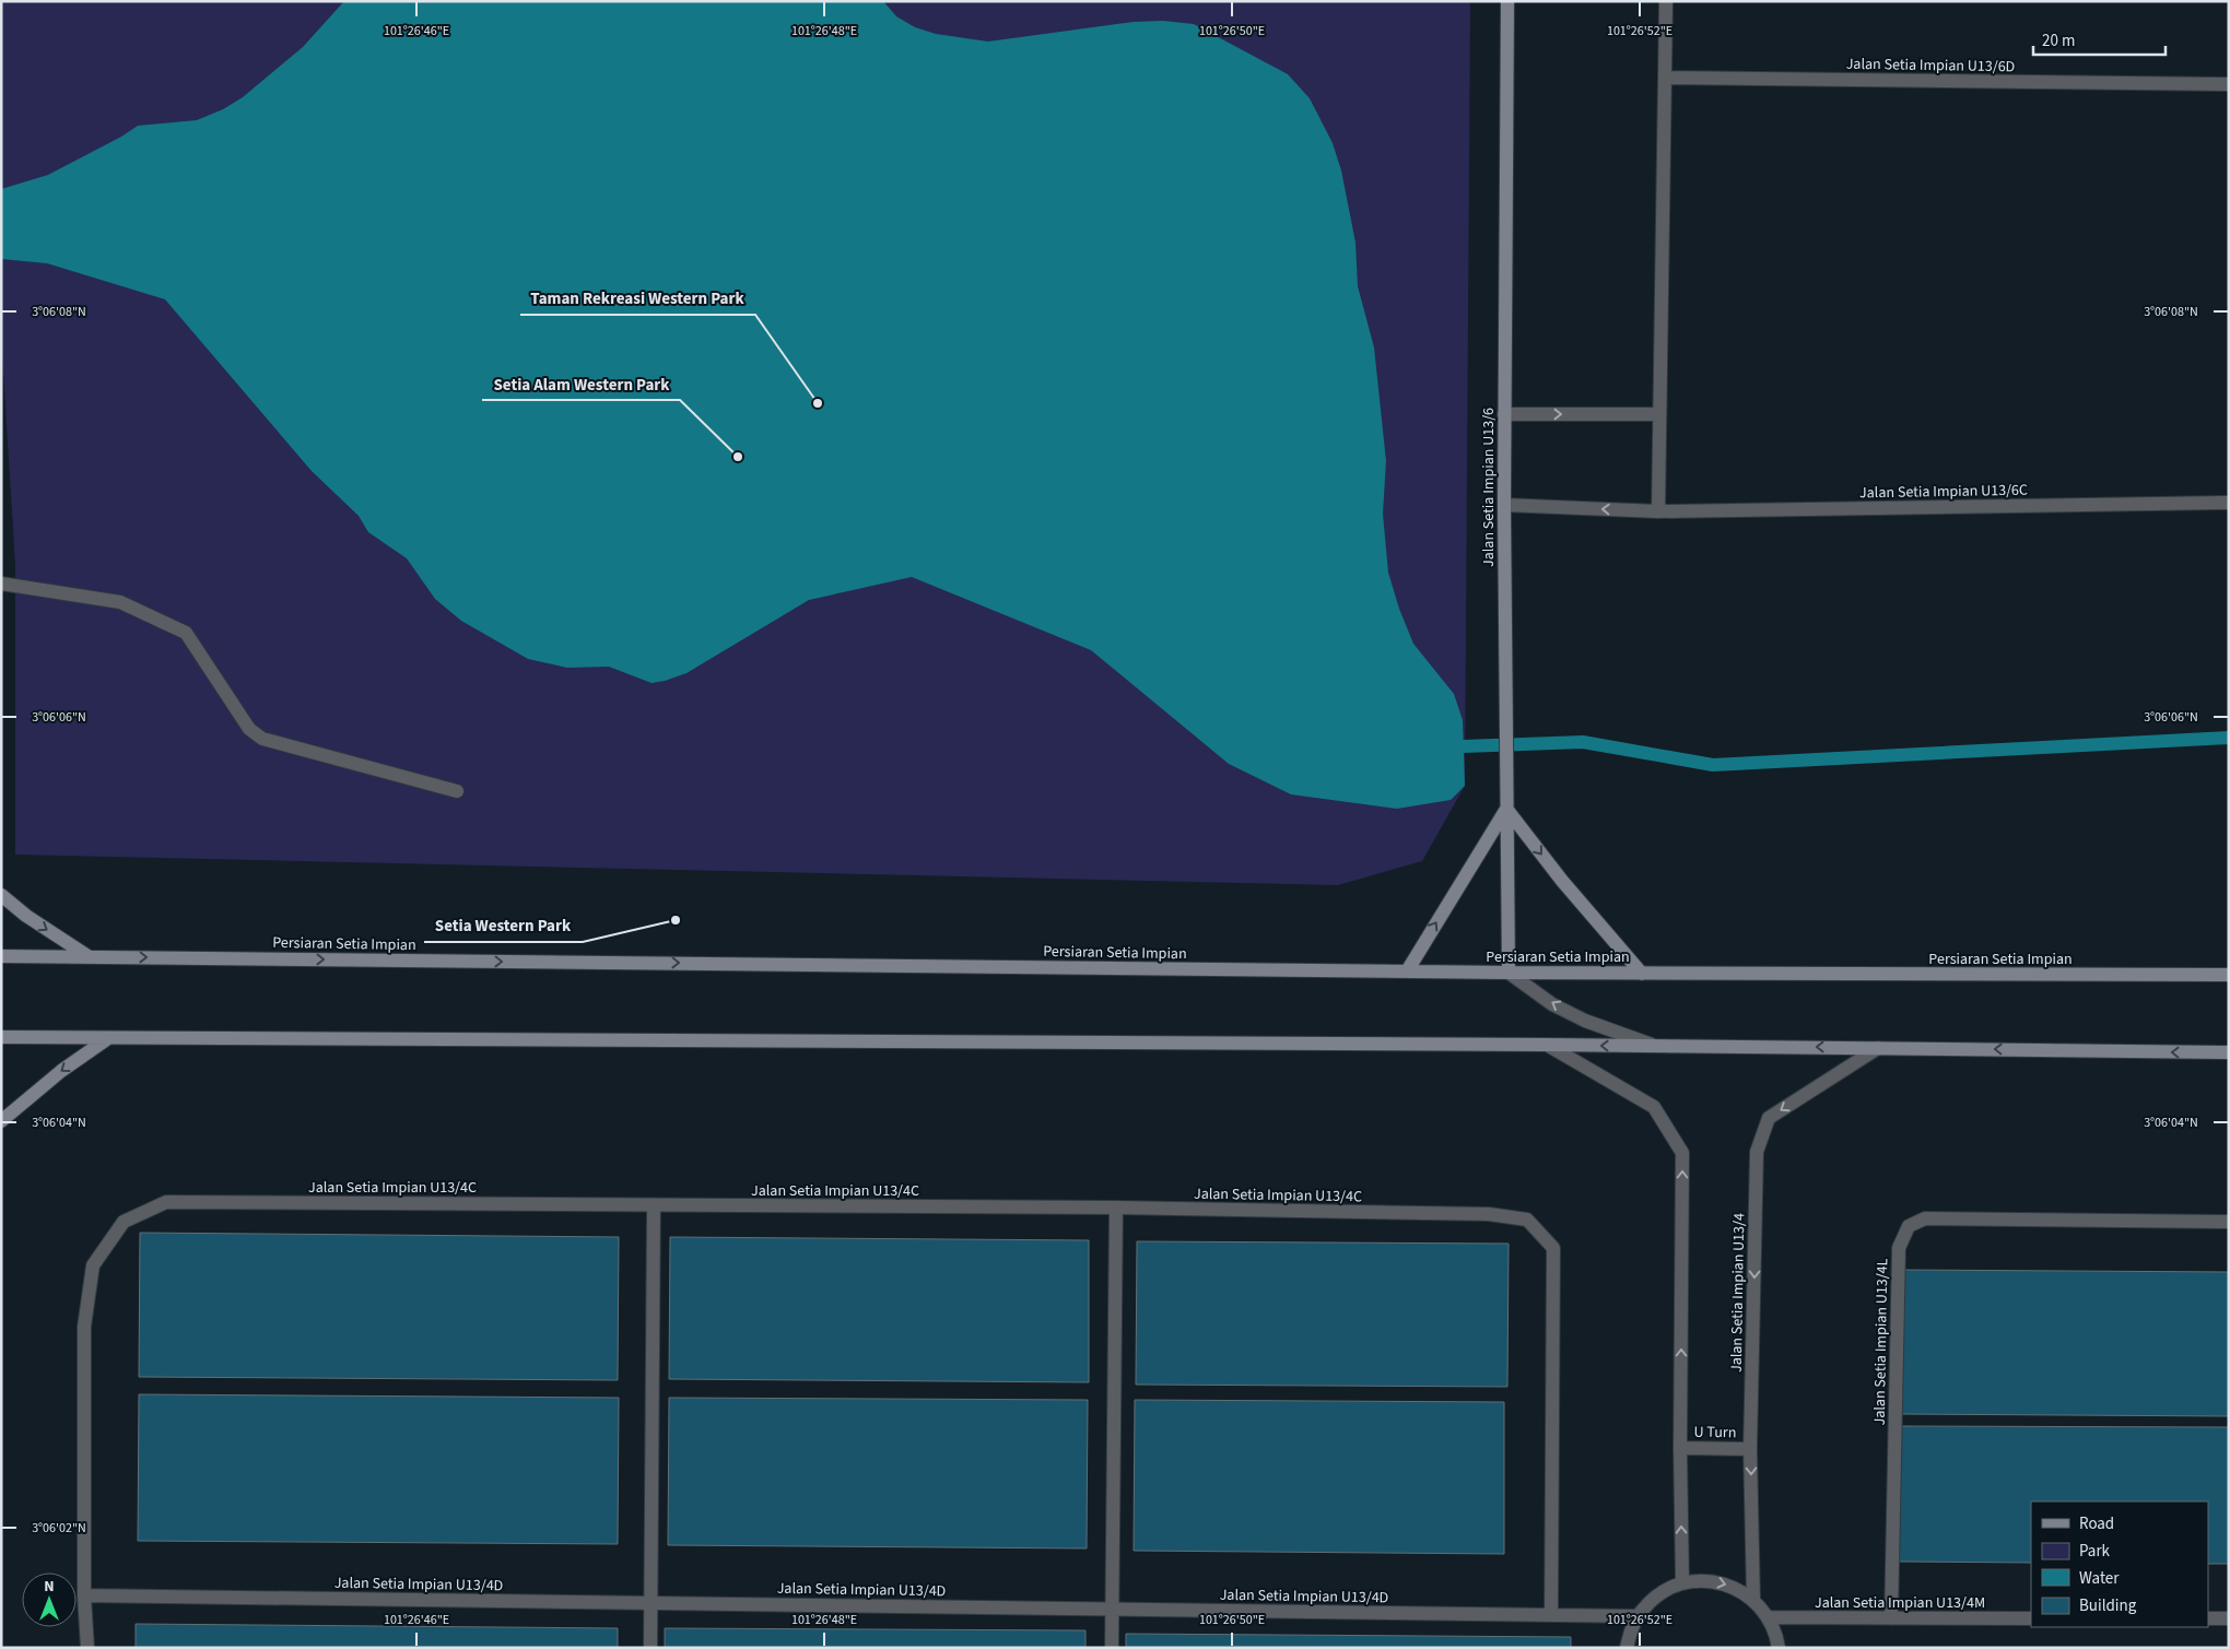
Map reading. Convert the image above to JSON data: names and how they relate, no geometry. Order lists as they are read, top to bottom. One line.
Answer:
{"streets":{"street":["Jalan Setia Impian U13/6D","Jalan Setia Impian U13/6","Jalan Setia Impian U13/6C","Persiaran Setia Impian","Jalan Setia Impian U13/4C","Jalan Setia Impian U13/4","Jalan Setia Impian U13/4L","U Turn","Jalan Setia Impian U13/4D","Jalan Setia Impian U13/4M"]},"crossings":[["Jalan Setia Impian U13/6","Jalan Setia Impian U13/6C"],["Jalan Setia Impian U13/6","Persiaran Setia Impian"],["Jalan Setia Impian U13/4C","Jalan Setia Impian U13/4D"],["Jalan Setia Impian U13/4","U Turn"],["Jalan Setia Impian U13/4L","Jalan Setia Impian U13/4M"]],"one_way":["Jalan Setia Impian U13/4"],"places":["Taman Rekreasi Western Park","Setia Alam Western Park","Setia Western Park"],"legend":["Road","Park","Water","Building"],"scale_bar":"20 m","north":"top","coordinates":["101°26'46\"E","101°26'48\"E","101°26'50\"E","101°26'52\"E","3°06'08\"N","3°06'06\"N","3°06'04\"N","3°06'02\"N"]}
